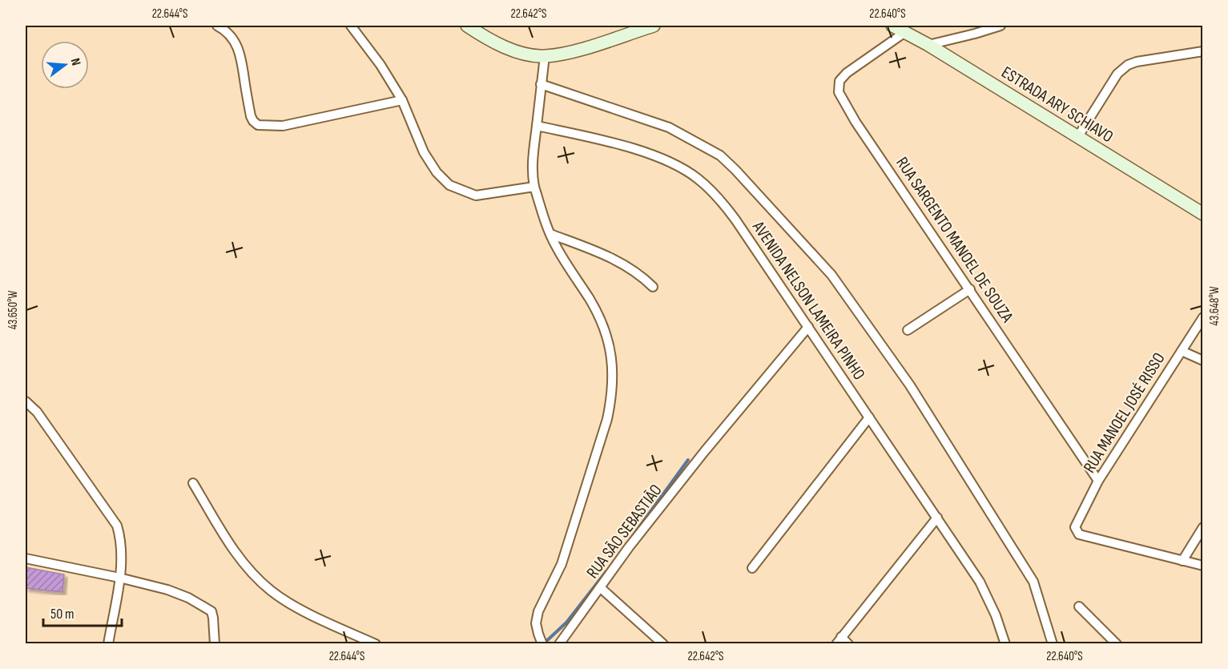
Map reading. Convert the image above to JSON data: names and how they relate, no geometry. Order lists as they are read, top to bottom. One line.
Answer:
{"streets":{"main road":["ESTRADA ARY SCHIAVO"],"street":["RUA SARGENTO MANOEL DE SOUZA","AVENIDA NELSON LAMEIRA PINHO","RUA MANOEL JOSÉ RISSO","RUA SÃO SEBASTIÃO"]},"crossings":[["ESTRADA ARY SCHIAVO","RUA SARGENTO MANOEL DE SOUZA"],["RUA SARGENTO MANOEL DE SOUZA","RUA MANOEL JOSÉ RISSO"],["AVENIDA NELSON LAMEIRA PINHO","RUA SÃO SEBASTIÃO"]],"scale_bar":"50 m","north":"right","coordinates":["22.644°S","22.642°S","22.640°S","43.648°W","43.650°W"]}
